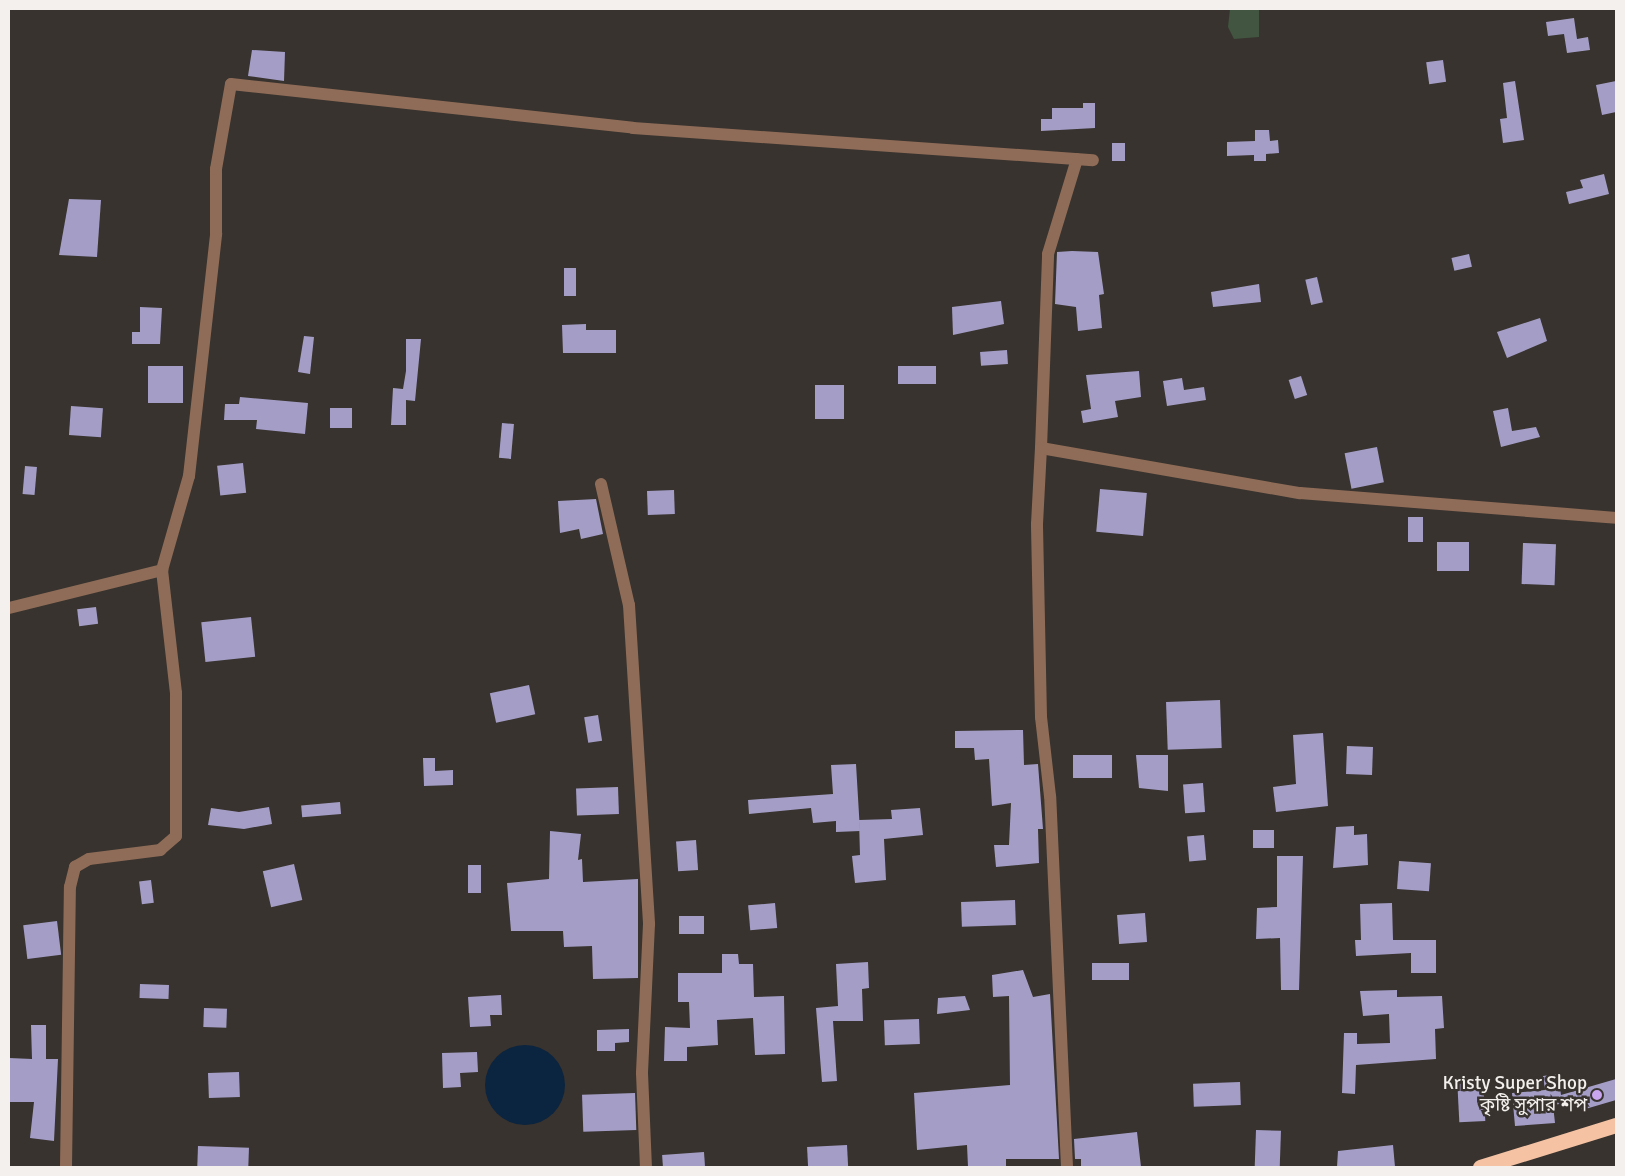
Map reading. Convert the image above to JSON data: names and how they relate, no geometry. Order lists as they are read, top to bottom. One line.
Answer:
{"places":["Kristy Super Shop কৃষ্টি সুপার শপ"]}
